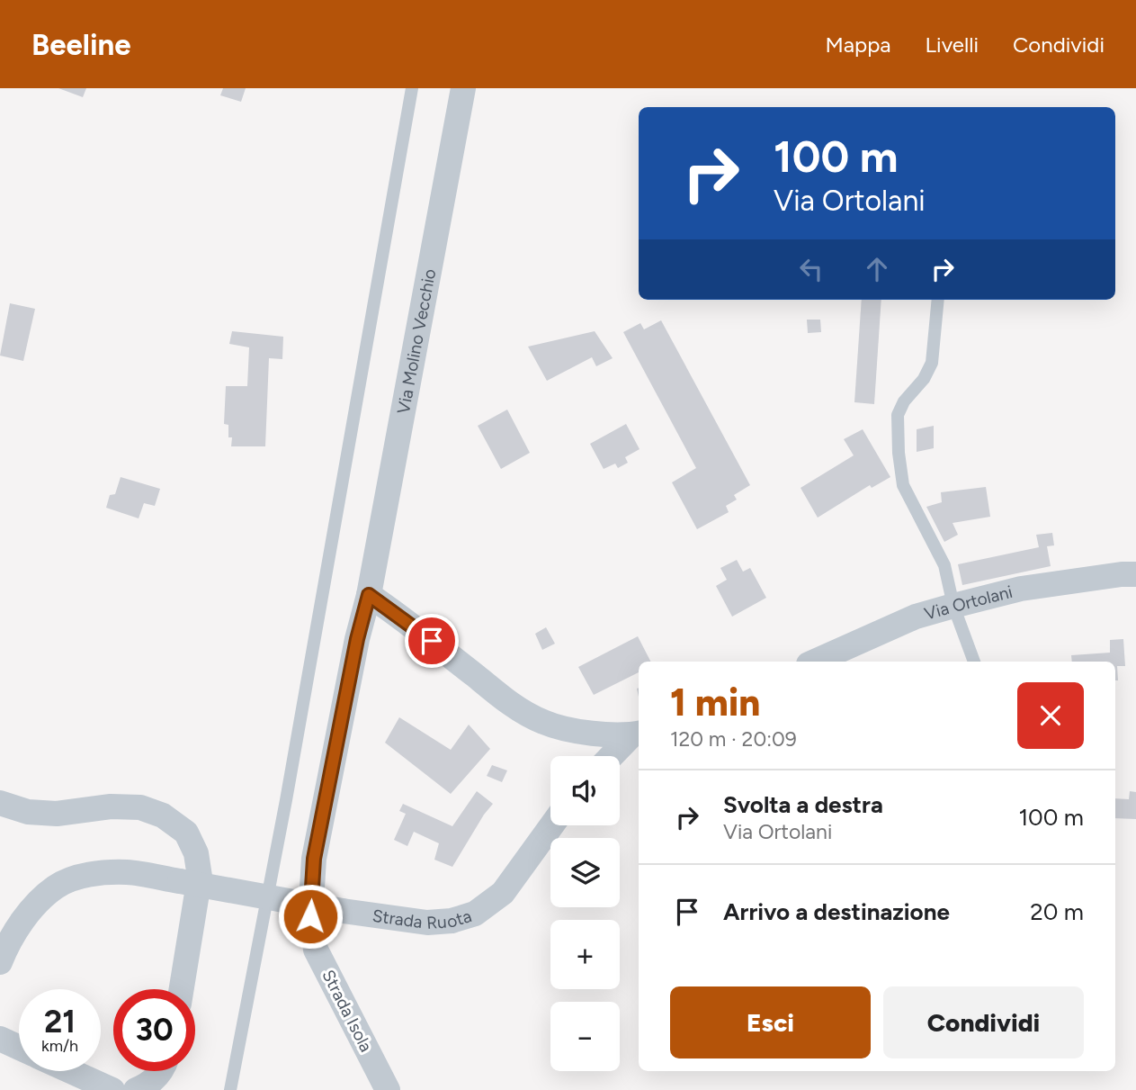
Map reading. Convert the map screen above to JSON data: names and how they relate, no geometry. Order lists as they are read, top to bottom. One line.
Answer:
{"streets":{"street":["Via Molino Vecchio","Via Ortolani","Strada Ruota","Strada Isola"]},"crossings":[["Via Molino Vecchio","Strada Isola"]],"page":{"header":"Beeline","nav":["Mappa","Livelli","Condividi"],"turn":["100 m","Via Ortolani"],"heading":["1 min","120 m · 20:09"],"map_buttons":["+","−"],"list":[{"name":"Svolta a destra","note":"Via Ortolani","value":"100 m"},{"name":"Arrivo a destinazione","value":"20 m"}],"buttons":["Esci","Condividi"],"speed":"21 km/h","limit":"30"}}
